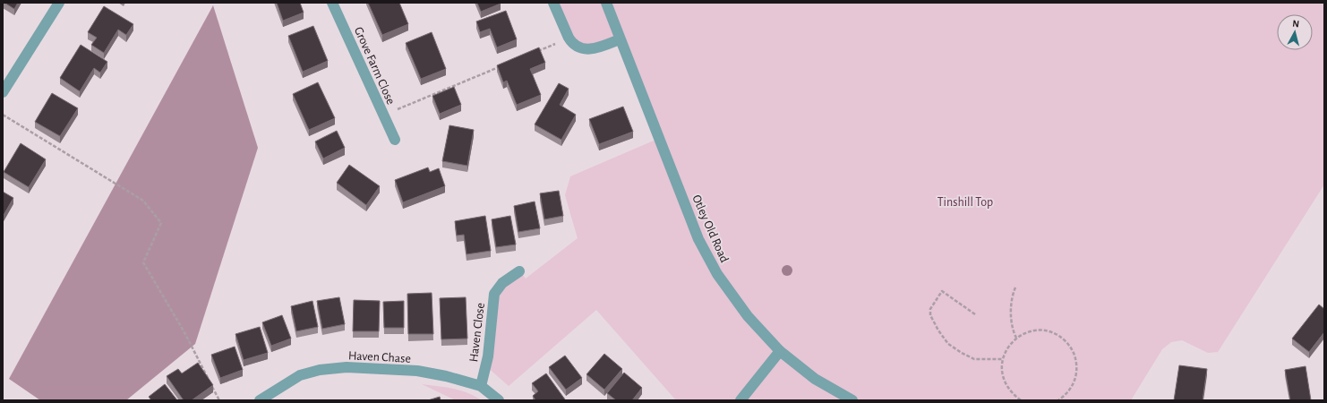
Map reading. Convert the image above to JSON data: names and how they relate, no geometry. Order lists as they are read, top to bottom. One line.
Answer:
{"streets":{"street":["Grove Farm Close","Otley Old Road","Haven Close","Haven Chase"]},"crossings":[["Haven Close","Haven Chase"]],"parks":["Tinshill Top"],"north":"top"}
